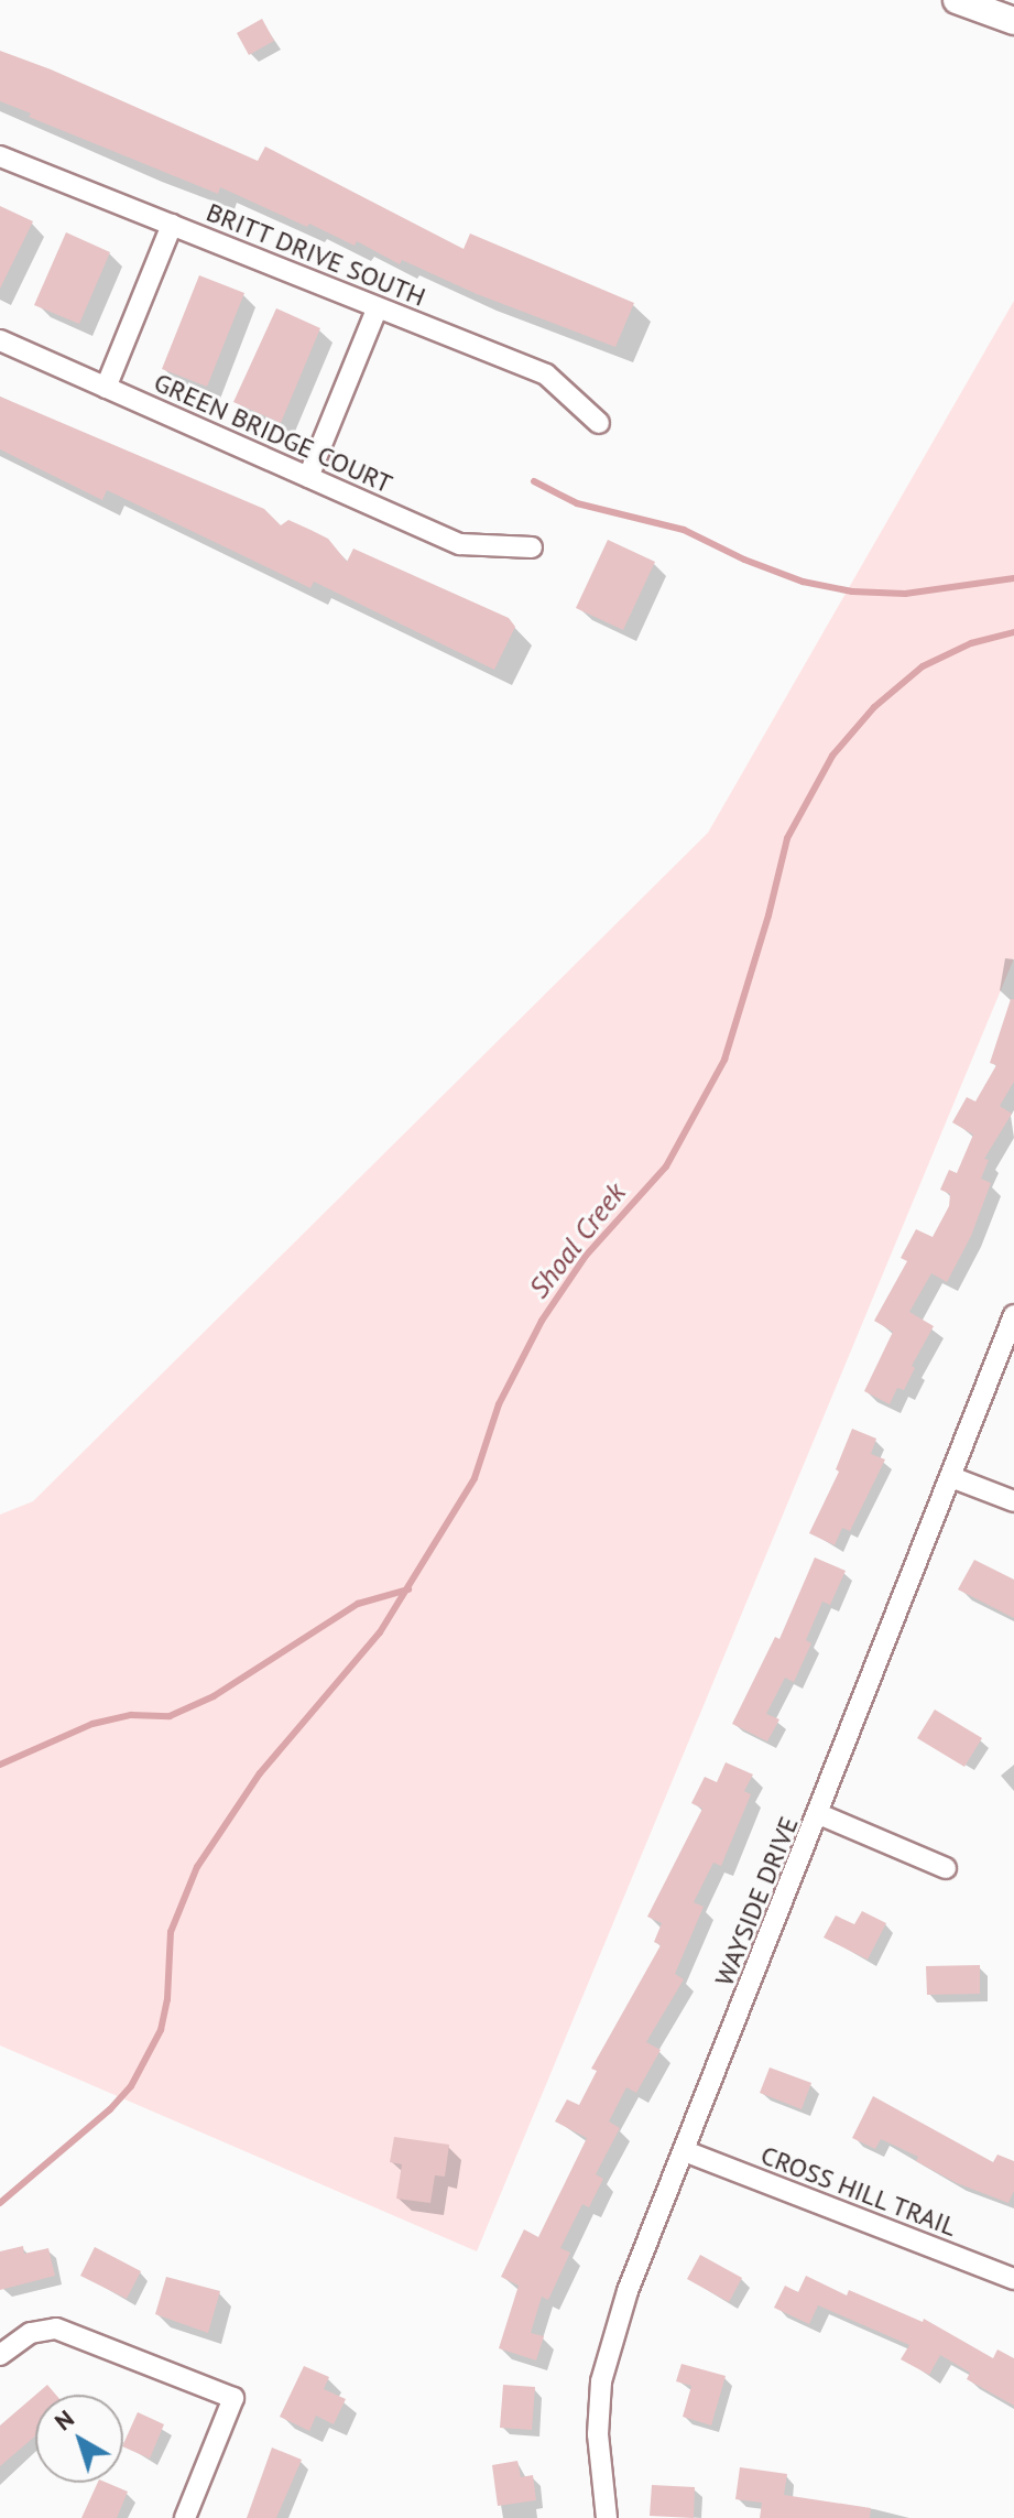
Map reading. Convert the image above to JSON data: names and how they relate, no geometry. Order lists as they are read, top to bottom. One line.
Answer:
{"streets":{"street":["BRITT DRIVE SOUTH","GREEN BRIDGE COURT","WAYSIDE DRIVE","CROSS HILL TRAIL"]},"crossings":[["WAYSIDE DRIVE","CROSS HILL TRAIL"]],"water":["Shoal Creek"],"north":"top left"}
